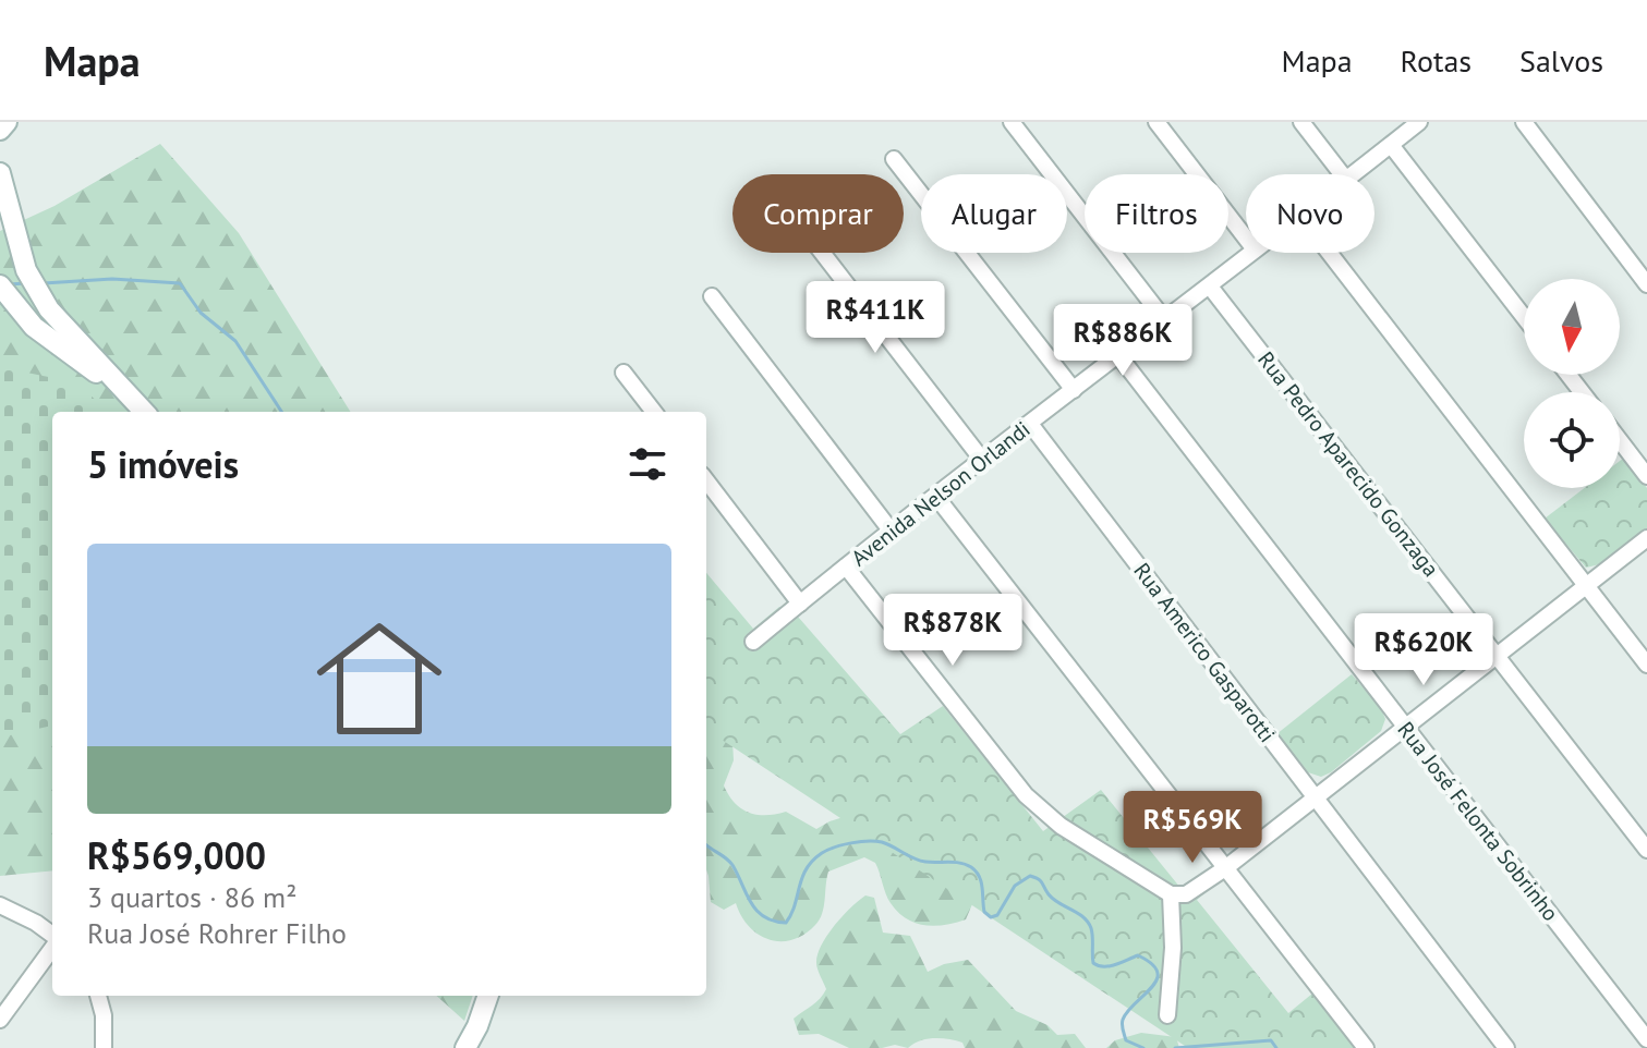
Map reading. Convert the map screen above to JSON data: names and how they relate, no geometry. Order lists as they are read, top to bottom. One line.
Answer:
{"streets":{"street":["Rua Pedro Aparecido Gonzaga","Avenida Nelson Orlandi","Rua Americo Gasparotti","Rua José Felonta Sobrinho"]},"crossings":[["Rua Pedro Aparecido Gonzaga","Avenida Nelson Orlandi"],["Avenida Nelson Orlandi","Rua Americo Gasparotti"],["Avenida Nelson Orlandi","Rua José Felonta Sobrinho"]],"north":"bottom","page":{"header":"Mapa","nav":["Mapa","Rotas","Salvos"],"chip":["Comprar","Alugar","Filtros","Novo"],"price":["R$411K","R$886K","R$878K","R$620K","R$569K"],"heading":"5 imóveis","list":[{"name":"R$569,000","note":"3 quartos · 86 m² · Rua José Rohrer Filho"}]}}
